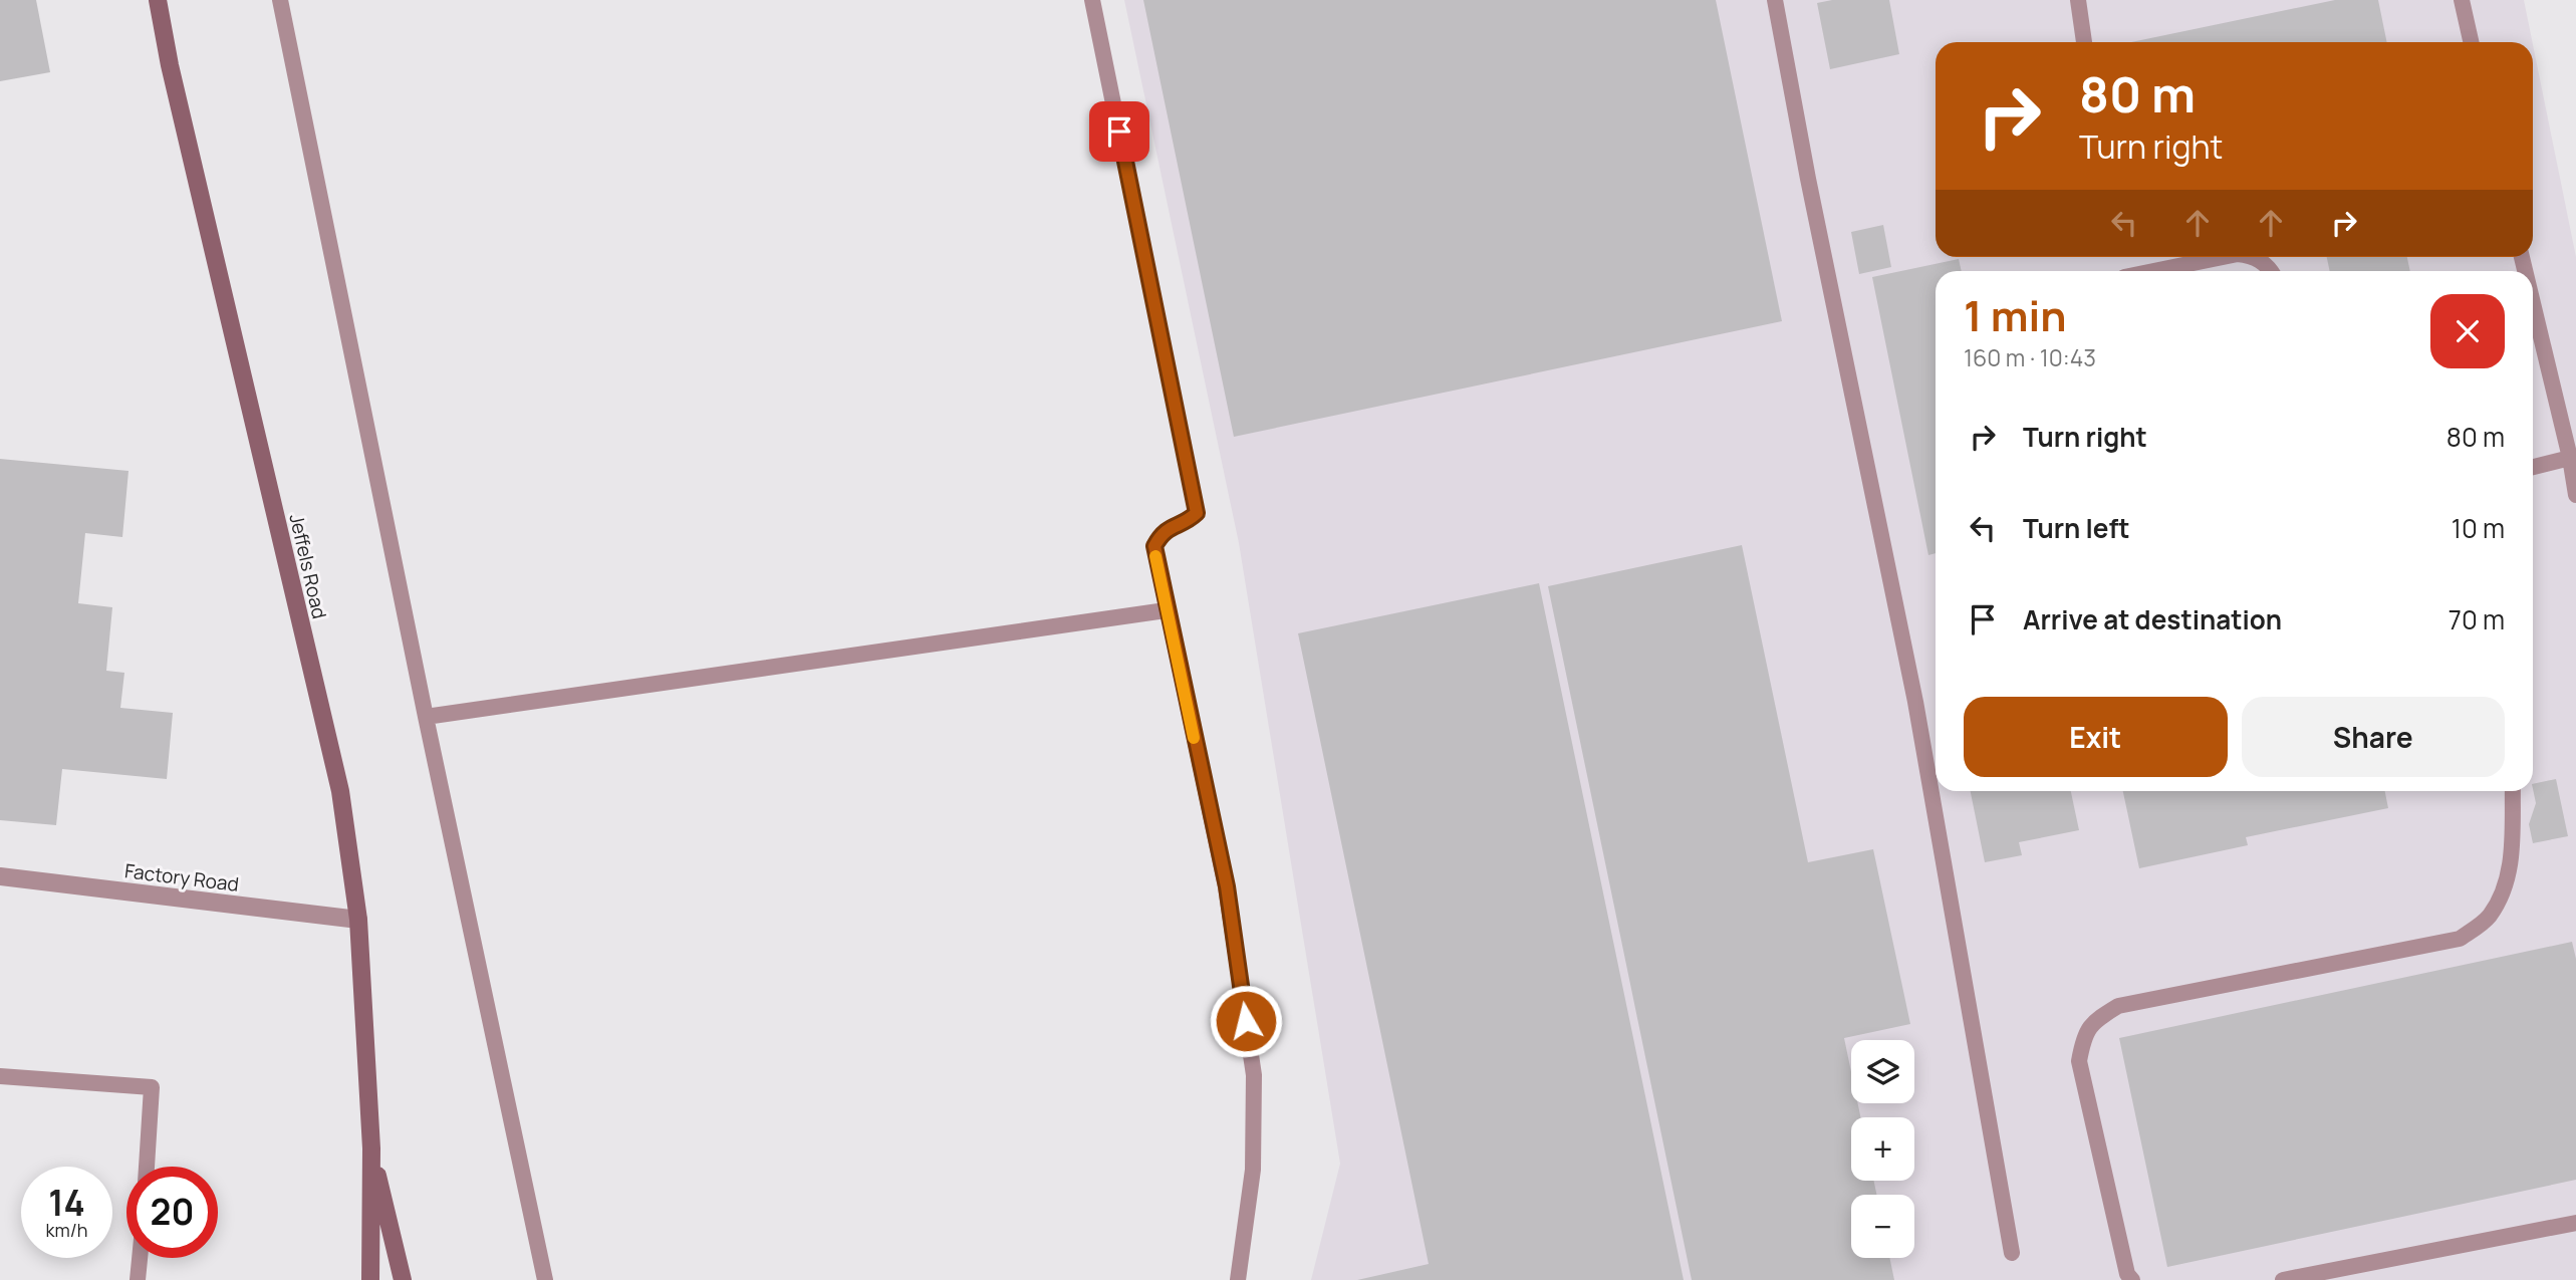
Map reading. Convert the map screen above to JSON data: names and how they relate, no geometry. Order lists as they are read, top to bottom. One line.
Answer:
{"streets":{"main road":["Jeffels Road"],"street":["Factory Road"]},"crossings":[["Jeffels Road","Factory Road"]],"page":{"turn":["80 m","Turn right"],"heading":["1 min","160 m · 10:43"],"list":[{"name":"Turn right","value":"80 m"},{"name":"Turn left","value":"10 m"},{"name":"Arrive at destination","value":"70 m"}],"buttons":["Exit","Share"],"map_buttons":["+","−"],"speed":"14 km/h","limit":"20"}}
